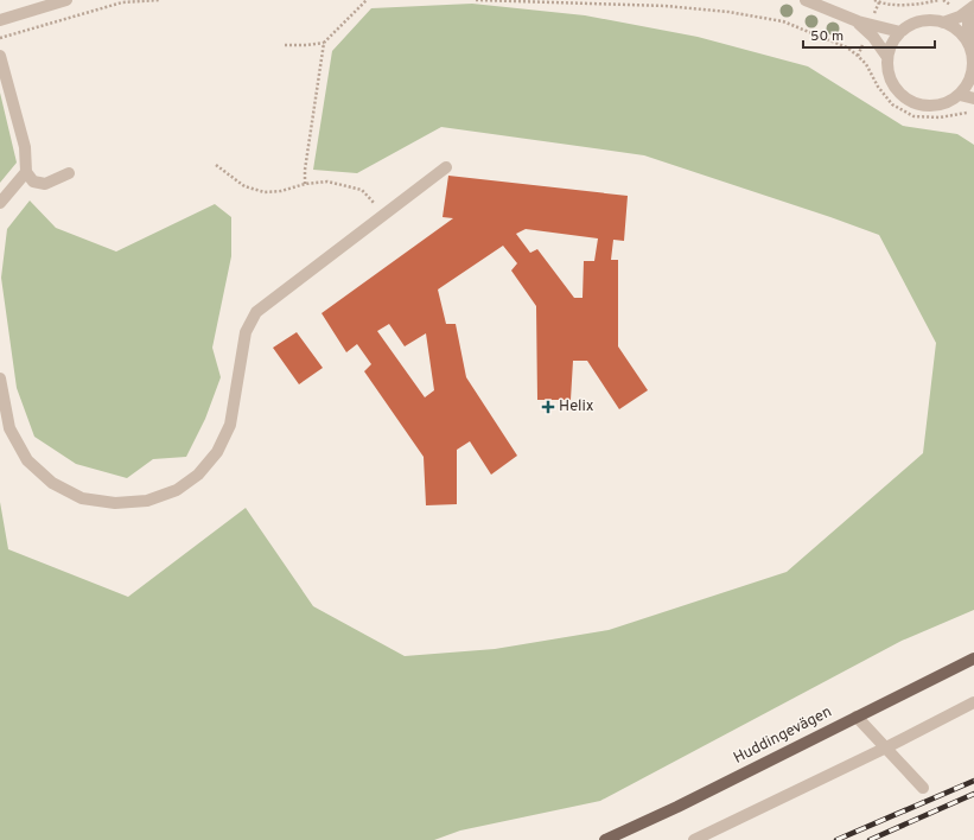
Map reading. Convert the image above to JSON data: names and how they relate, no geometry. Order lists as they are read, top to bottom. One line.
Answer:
{"streets":{"main road":["Huddingevägen"]},"places":{"health":["Helix"]},"scale_bar":"50 m"}
